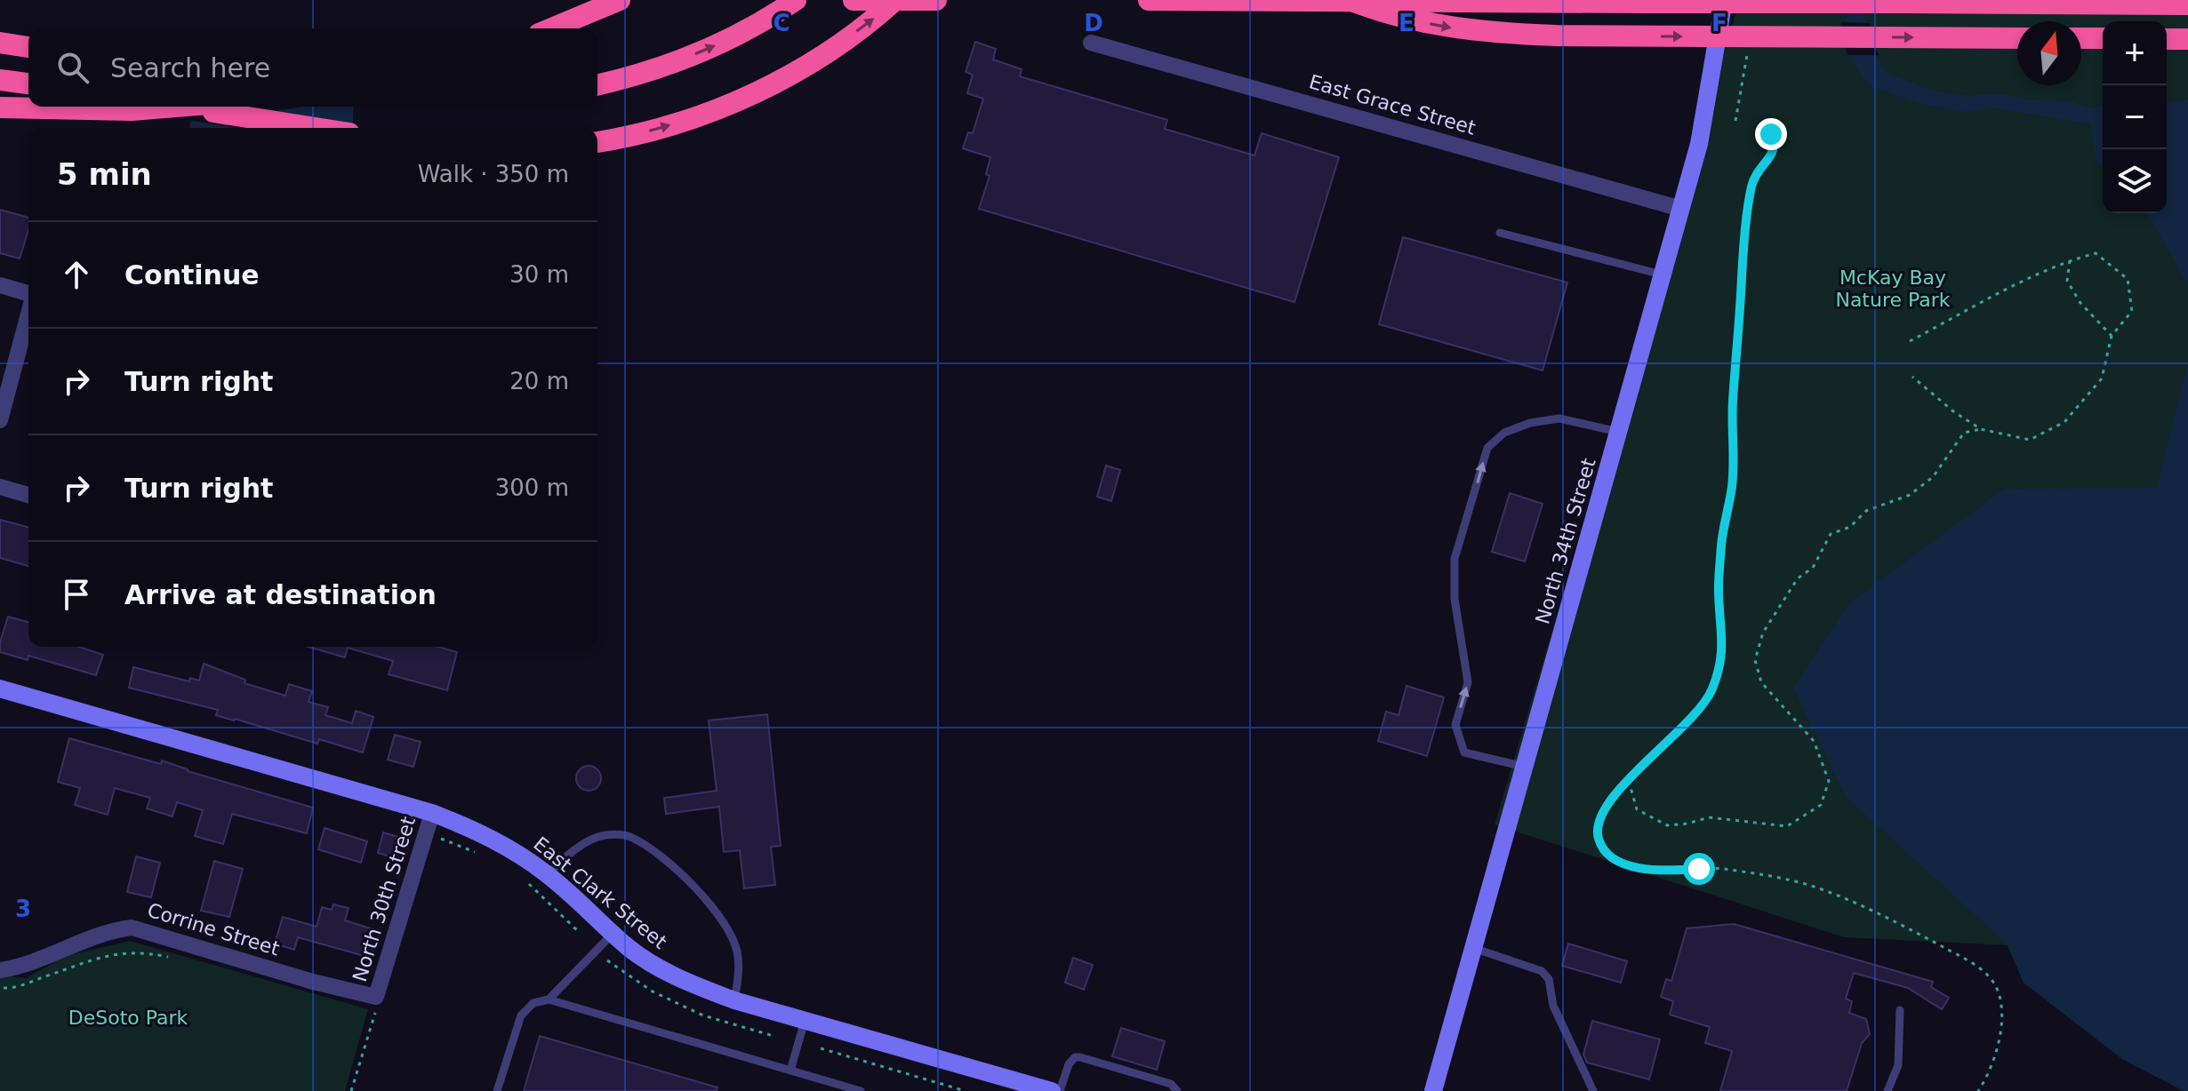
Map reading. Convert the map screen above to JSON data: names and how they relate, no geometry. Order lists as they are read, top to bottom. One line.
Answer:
{"streets":{"street":["East Grace Street","North 34th Street","East Clark Street","North 30th Street","Corrine Street"]},"crossings":[["East Grace Street","North 34th Street"],["East Clark Street","North 30th Street"],["North 30th Street","Corrine Street"]],"parks":["McKay Bay Nature Park","DeSoto Park"],"north":"top","page":{"map_buttons":["+","−"],"search":"Search here","heading":["5 min","Walk · 350 m"],"list":[["Continue","30 m"],["Turn right","20 m"],["Turn right","300 m"],"Arrive at destination"]},"grid":{"columns":["C","D","E","F"],"rows":["3"]}}
